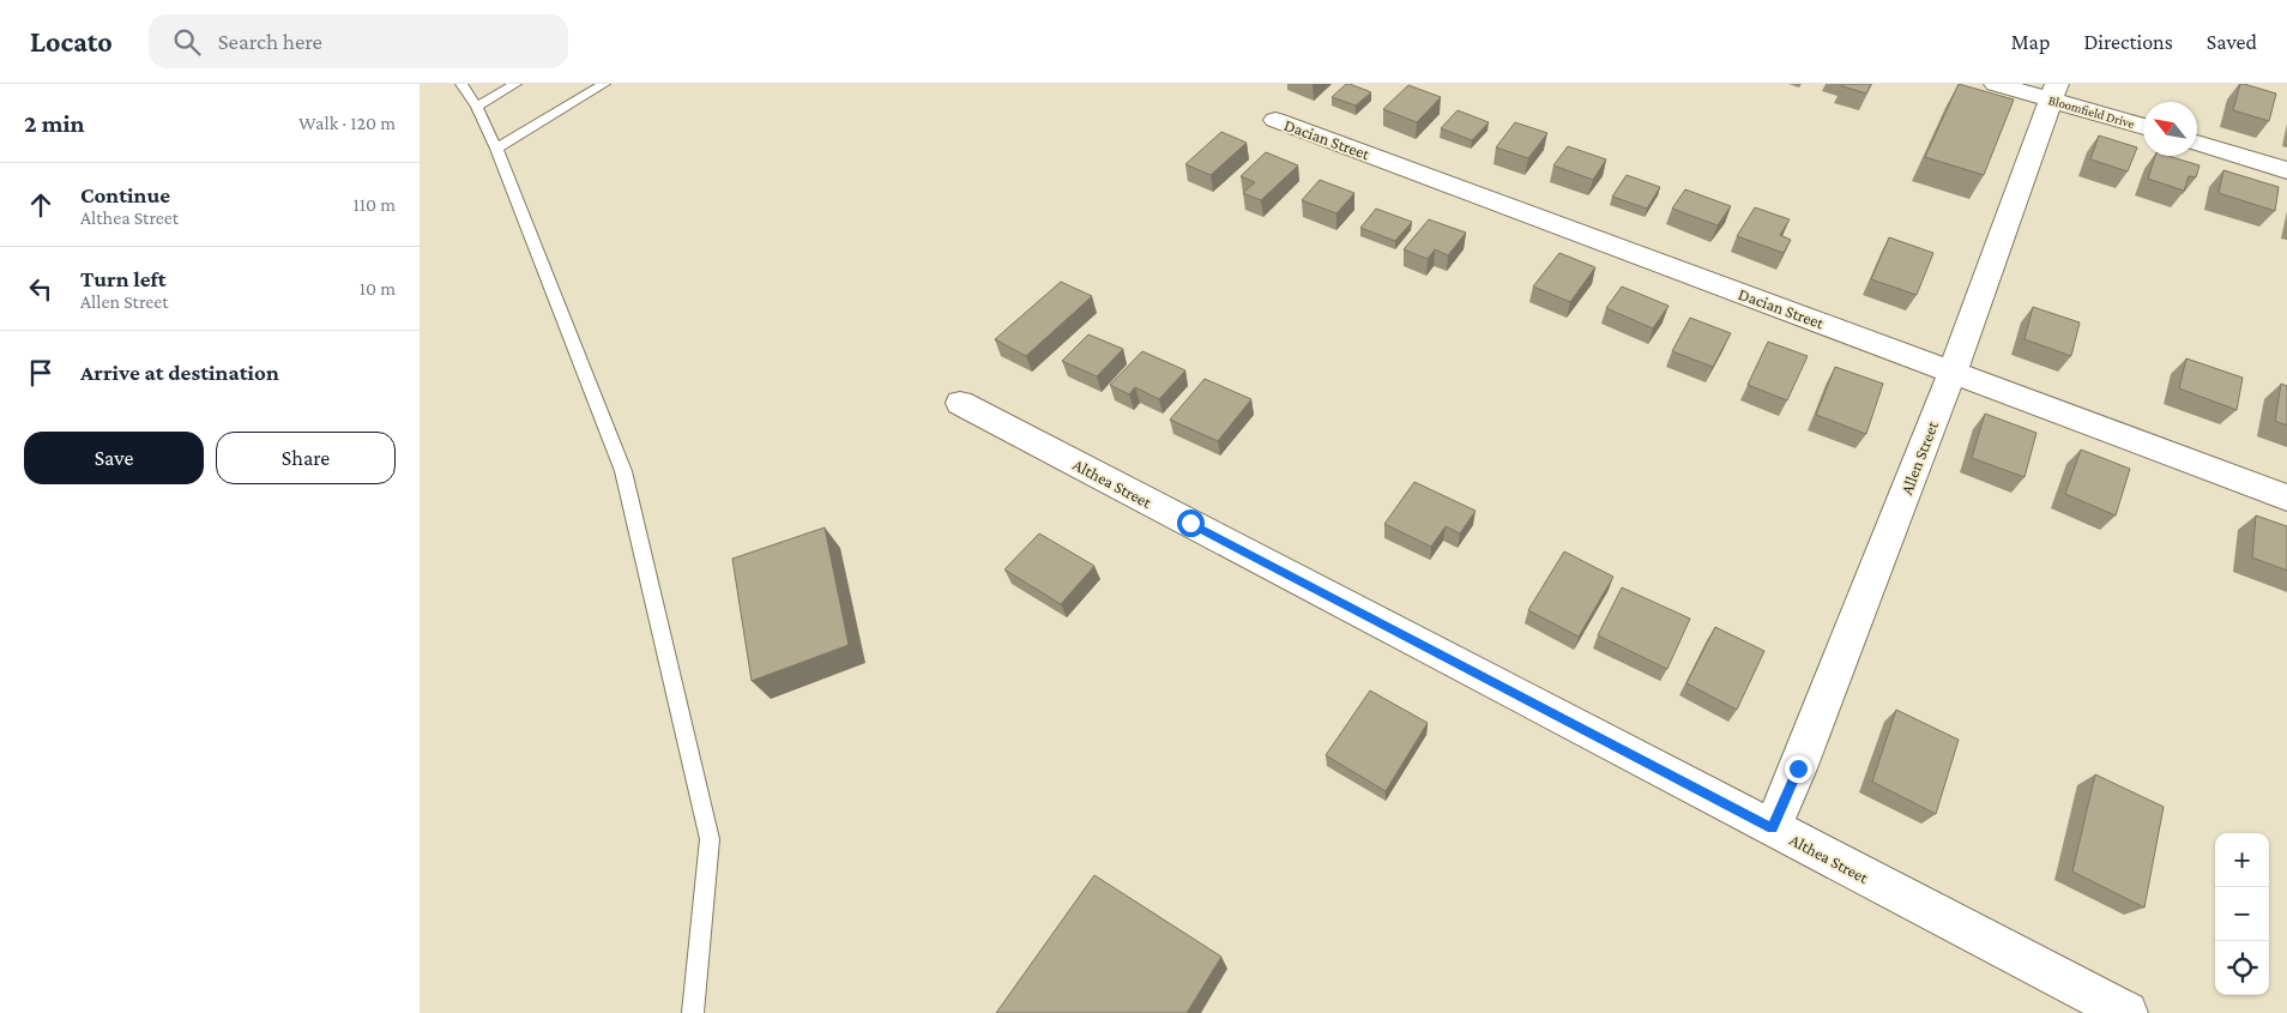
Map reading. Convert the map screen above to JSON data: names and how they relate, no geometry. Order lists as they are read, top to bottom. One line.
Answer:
{"streets":{"street":["Bloomfield Drive","Dacian Street","Allen Street","Althea Street"]},"crossings":[["Bloomfield Drive","Allen Street"],["Dacian Street","Allen Street"],["Allen Street","Althea Street"]],"north":"top left","page":{"header":"Locato","search":"Search here","nav":["Map","Directions","Saved"],"heading":["2 min","Walk · 120 m"],"list":[["Continue","Althea Street","110 m"],["Turn left","Allen Street","10 m"],"Arrive at destination"],"buttons":["Save","Share"],"map_buttons":["+","−"]}}
